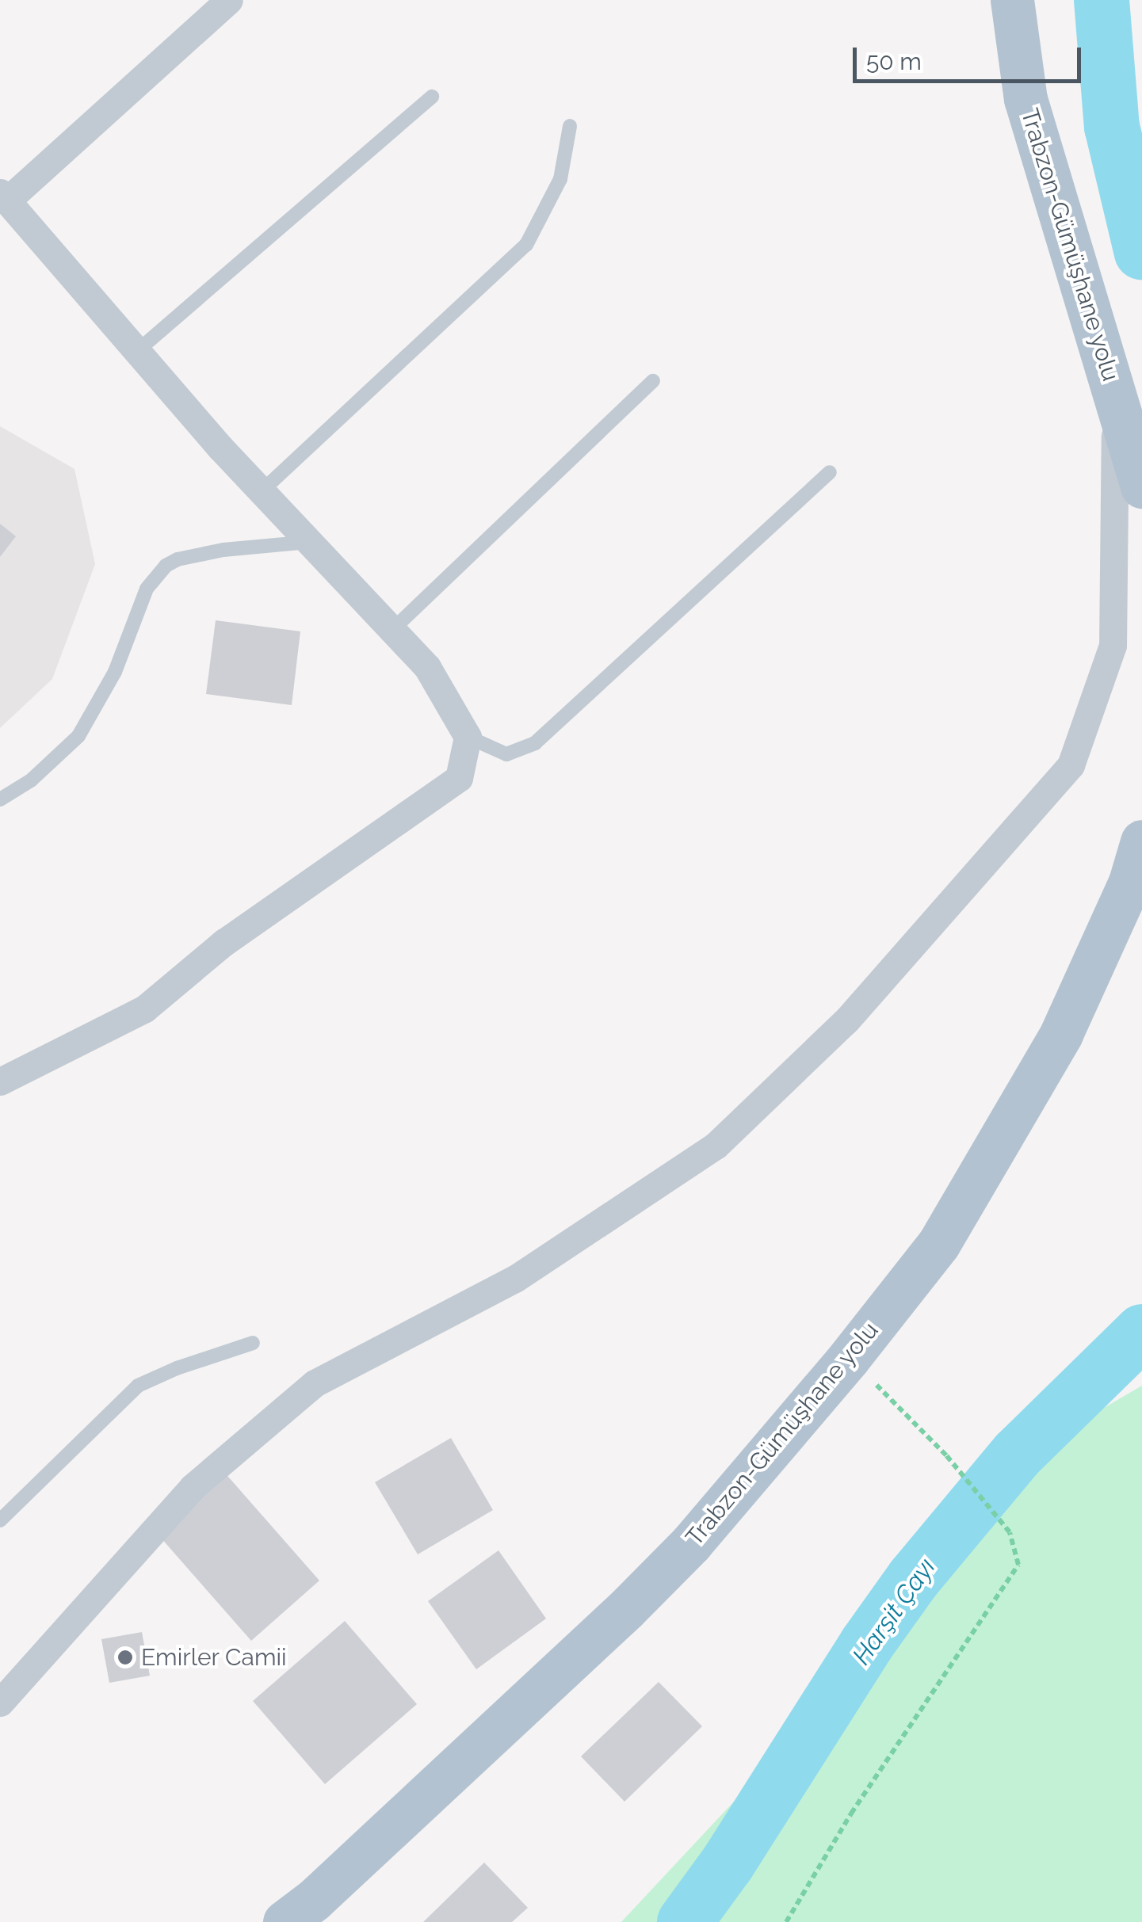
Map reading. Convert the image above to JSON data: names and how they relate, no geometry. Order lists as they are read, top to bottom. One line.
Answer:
{"streets":{"main road":["Trabzon-Gümüşhane yolu"]},"water":["Harşit Çayı"],"places":["Emirler Camii"],"scale_bar":"50 m"}
